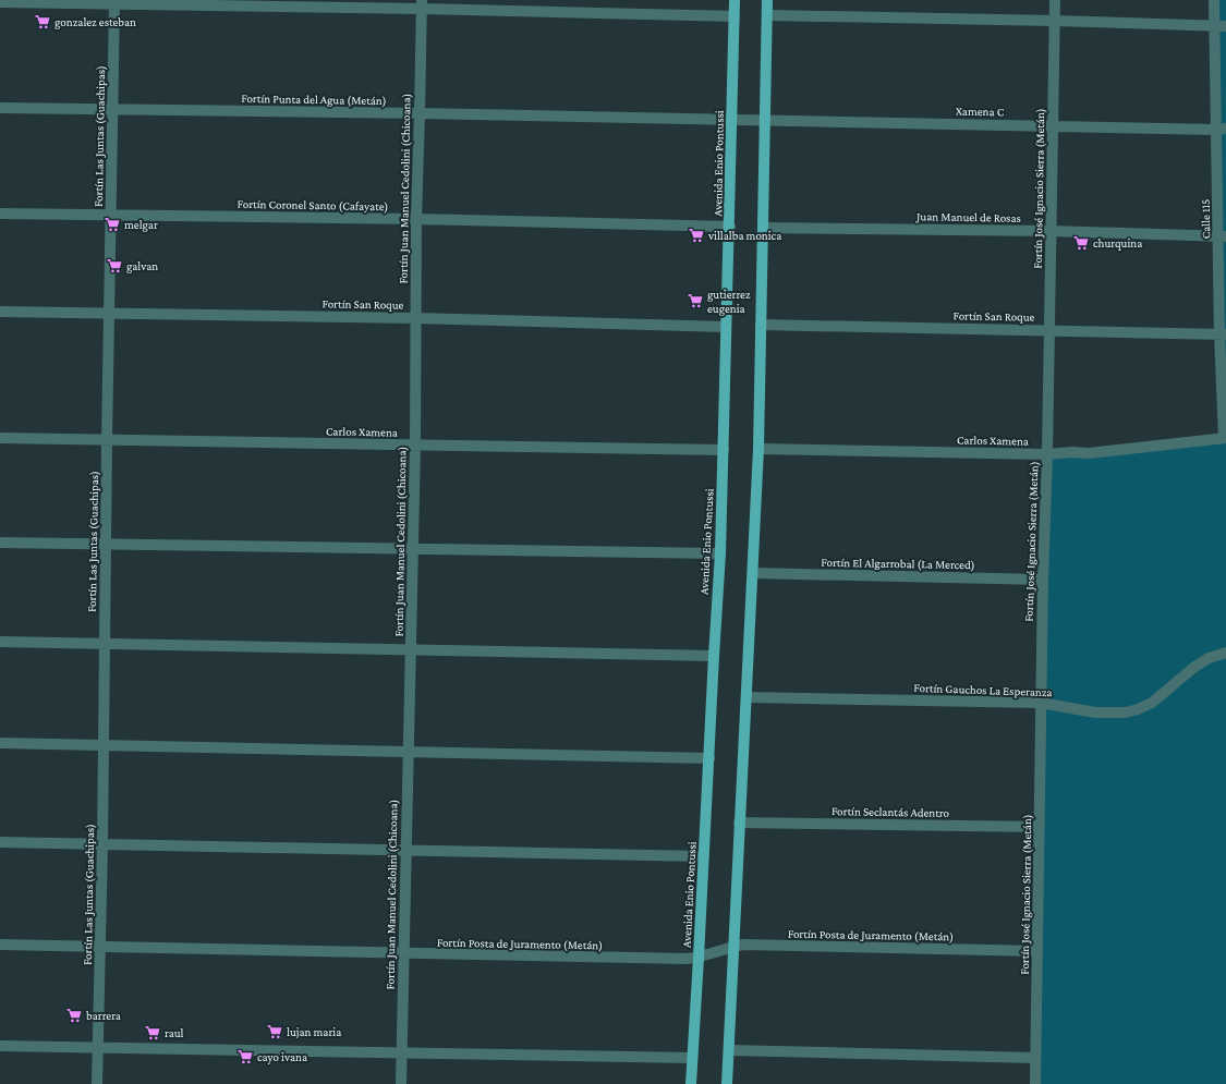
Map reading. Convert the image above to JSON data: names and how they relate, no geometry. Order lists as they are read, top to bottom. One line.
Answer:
{"streets":{"main road":["Avenida Enio Pontussi"],"street":["Fortín Punta del Agua (Metán)","Xamena C","Fortín Las Juntas (Guachipas)","Fortín Juan Manuel Cedolini (Chicoana)","Fortín José Ignacio Sierra (Metán)","Fortín Coronel Santo (Cafayate)","Juan Manuel de Rosas","Calle 115","Fortín San Roque","Carlos Xamena","Fortín El Algarrobal (La Merced)","Fortín Gauchos La Esperanza","Fortín Seclantás Adentro","Fortín Posta de Juramento (Metán)"]},"crossings":[["Fortín Punta del Agua (Metán)","Xamena C"],["Fortín Punta del Agua (Metán)","Fortín Las Juntas (Guachipas)"],["Fortín Punta del Agua (Metán)","Avenida Enio Pontussi"],["Fortín Punta del Agua (Metán)","Fortín Juan Manuel Cedolini (Chicoana)"],["Xamena C","Avenida Enio Pontussi"],["Xamena C","Fortín José Ignacio Sierra (Metán)"],["Xamena C","Calle 115"],["Fortín Las Juntas (Guachipas)","Fortín Coronel Santo (Cafayate)"],["Fortín Las Juntas (Guachipas)","Fortín San Roque"],["Fortín Las Juntas (Guachipas)","Carlos Xamena"],["Fortín Las Juntas (Guachipas)","Fortín Posta de Juramento (Metán)"],["Avenida Enio Pontussi","Fortín Coronel Santo (Cafayate)"],["Avenida Enio Pontussi","Fortín San Roque"],["Avenida Enio Pontussi","Carlos Xamena"],["Avenida Enio Pontussi","Fortín Posta de Juramento (Metán)"],["Fortín Juan Manuel Cedolini (Chicoana)","Fortín Coronel Santo (Cafayate)"],["Fortín Juan Manuel Cedolini (Chicoana)","Fortín San Roque"],["Fortín Juan Manuel Cedolini (Chicoana)","Carlos Xamena"],["Fortín Juan Manuel Cedolini (Chicoana)","Fortín Posta de Juramento (Metán)"],["Fortín José Ignacio Sierra (Metán)","Juan Manuel de Rosas"],["Fortín José Ignacio Sierra (Metán)","Fortín San Roque"],["Fortín José Ignacio Sierra (Metán)","Carlos Xamena"],["Fortín José Ignacio Sierra (Metán)","Fortín El Algarrobal (La Merced)"],["Fortín José Ignacio Sierra (Metán)","Fortín Gauchos La Esperanza"],["Fortín José Ignacio Sierra (Metán)","Fortín Seclantás Adentro"],["Fortín José Ignacio Sierra (Metán)","Fortín Posta de Juramento (Metán)"],["Juan Manuel de Rosas","Calle 115"],["Calle 115","Fortín San Roque"],["Calle 115","Carlos Xamena"]],"places":{"supermarket":["gonzalez esteban","melgar","villalba monica","churquina","galvan","gutierrez eugenia","barrera","lujan maria","raul","cayo ivana"]}}
